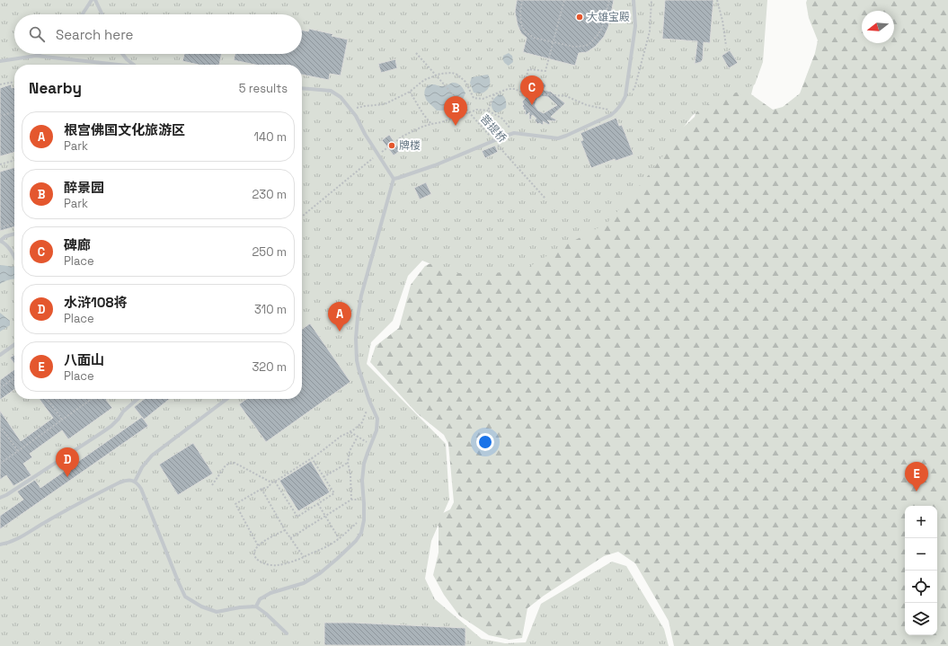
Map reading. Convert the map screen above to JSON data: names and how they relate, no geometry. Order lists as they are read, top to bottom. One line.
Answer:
{"streets":{"path":["菩提桥"]},"places":["大雄宝殿","牌楼"],"north":"left","page":{"search":"Search here","heading":["Nearby","5 results"],"pins":["C","B","A","D","E"],"list":[{"mark":"A","name":"根宫佛国文化旅游区","note":"Park","value":"140 m"},{"mark":"B","name":"醉景园","note":"Park","value":"230 m"},{"mark":"C","name":"碑廊","note":"Place","value":"250 m"},{"mark":"D","name":"水浒108将","note":"Place","value":"310 m"},{"mark":"E","name":"八面山","note":"Place","value":"320 m"}],"map_buttons":["+","−"]}}
